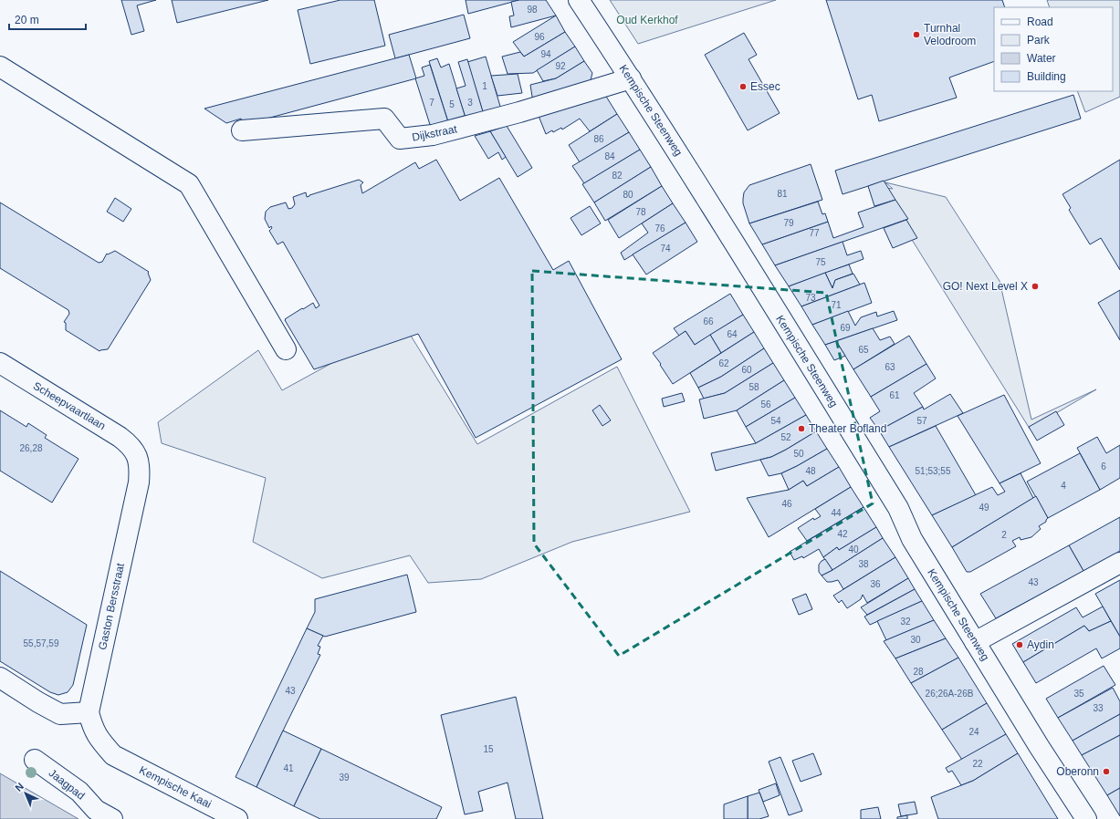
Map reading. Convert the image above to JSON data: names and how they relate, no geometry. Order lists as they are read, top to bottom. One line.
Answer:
{"streets":{"street":["Kempische Steenweg","Dijkstraat","Scheepvaartlaan","Gaston Bersstraat","Jaagpad","Kempische Kaai"]},"crossings":[["Kempische Steenweg","Dijkstraat"],["Scheepvaartlaan","Gaston Bersstraat"],["Gaston Bersstraat","Kempische Kaai"]],"parks":["Oud Kerkhof"],"places":["Turnhal Velodroom","Essec","GO! Next Level X","Theater Bofland","Aydin","Oberonn"],"house_numbers":["98","96","94","92","1","7","3","5","86","84","82","81","80","78","79","76","77","74","75","73","71","66","69","64","65","62","63","60","58","61","56","54","57","52","26,28","50","6","48","51;53;55","4","46","49","44","42","2","40","38","43","36","32","30","55,57,59","28","43","26;26A-26B","35","33","24","15","22","41","39"],"legend":["Road","Park","Water","Building"],"scale_bar":"20 m","north":"top left"}
